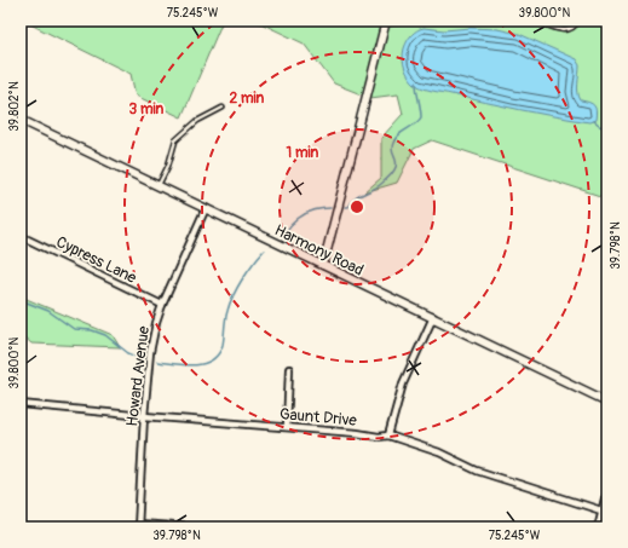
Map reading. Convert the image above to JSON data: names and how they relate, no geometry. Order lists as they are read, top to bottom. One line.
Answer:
{"streets":{"main road":["Harmony Road"],"street":["Cypress Lane","Howard Avenue","Gaunt Drive"]},"crossings":[["Harmony Road","Howard Avenue"],["Cypress Lane","Howard Avenue"],["Howard Avenue","Gaunt Drive"]],"coordinates":["75.245°W","39.800°N","39.802°N","39.798°N"],"rings":["2 min","3 min","1 min"]}
